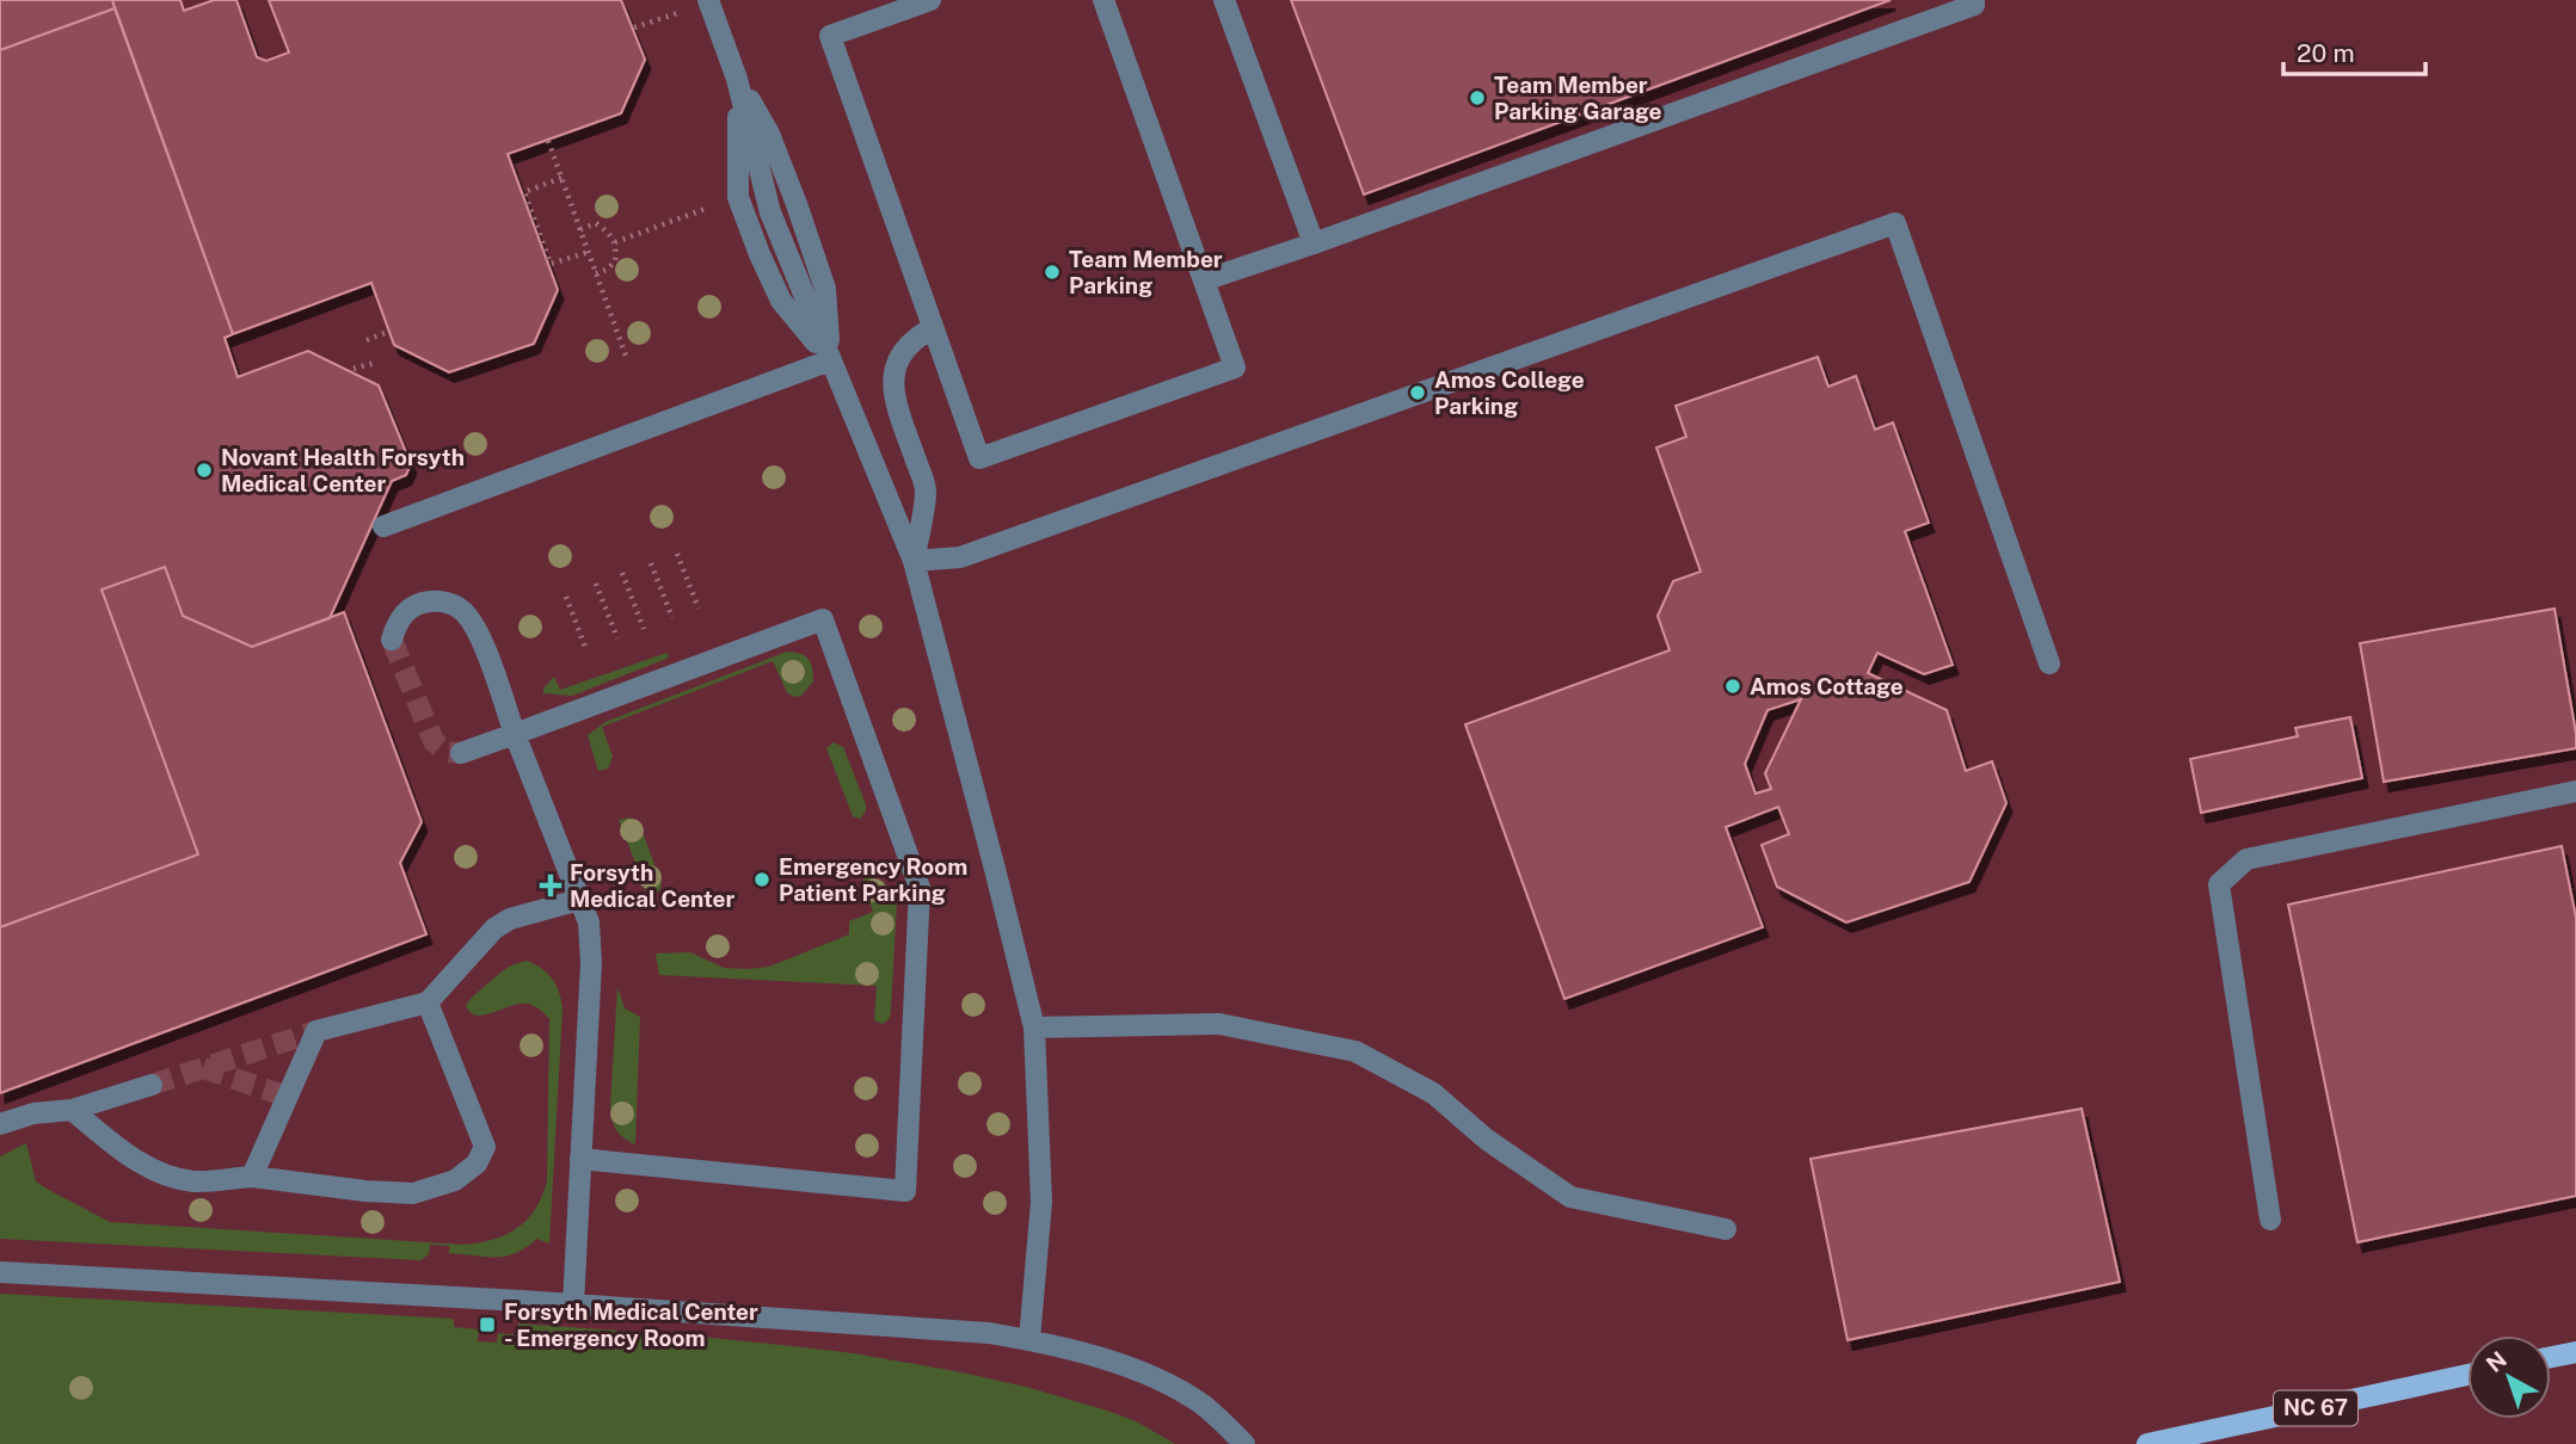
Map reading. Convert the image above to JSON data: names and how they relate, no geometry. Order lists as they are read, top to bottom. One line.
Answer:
{"streets":{"main road":["NC 67"]},"places":{"other":["Team Member Parking Garage","Team Member Parking","Amos College Parking","Novant Health Forsyth Medical Center","Amos Cottage","Emergency Room Patient Parking"],"health":["Forsyth Medical Center"],"transit":["Forsyth Medical Center - Emergency Room"]},"scale_bar":"20 m","north":"top left"}
